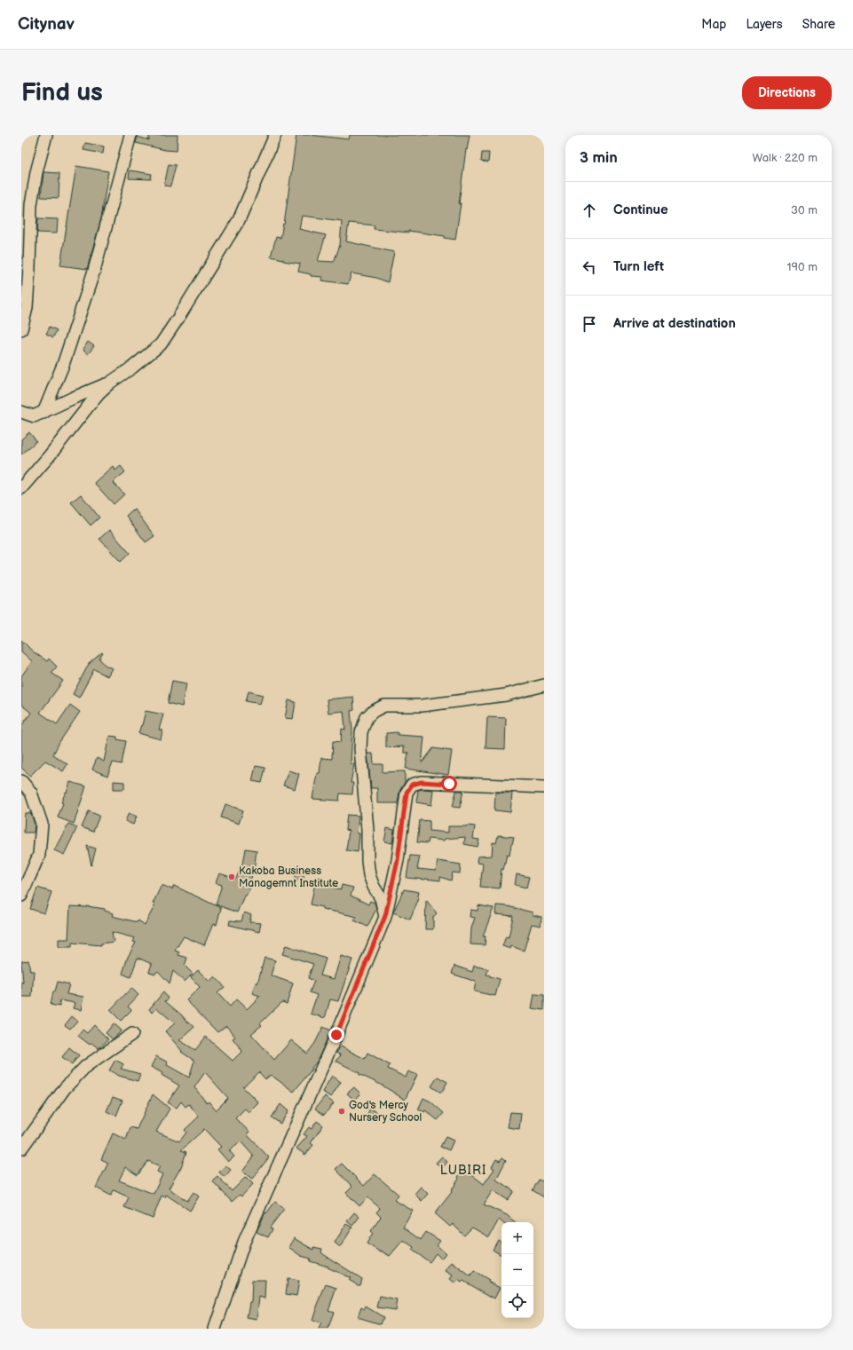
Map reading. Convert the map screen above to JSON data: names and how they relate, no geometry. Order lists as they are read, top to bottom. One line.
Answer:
{"districts":["LUBIRI"],"places":["Kakoba Business Managemnt Institute","God's Mercy Nursery School"],"page":{"header":"Citynav","nav":["Map","Layers","Share"],"buttons":"Directions","title":"Find us","heading":["3 min","Walk · 220 m"],"list":[["Continue","30 m"],["Turn left","190 m"],"Arrive at destination"],"map_buttons":["+","−"]}}
